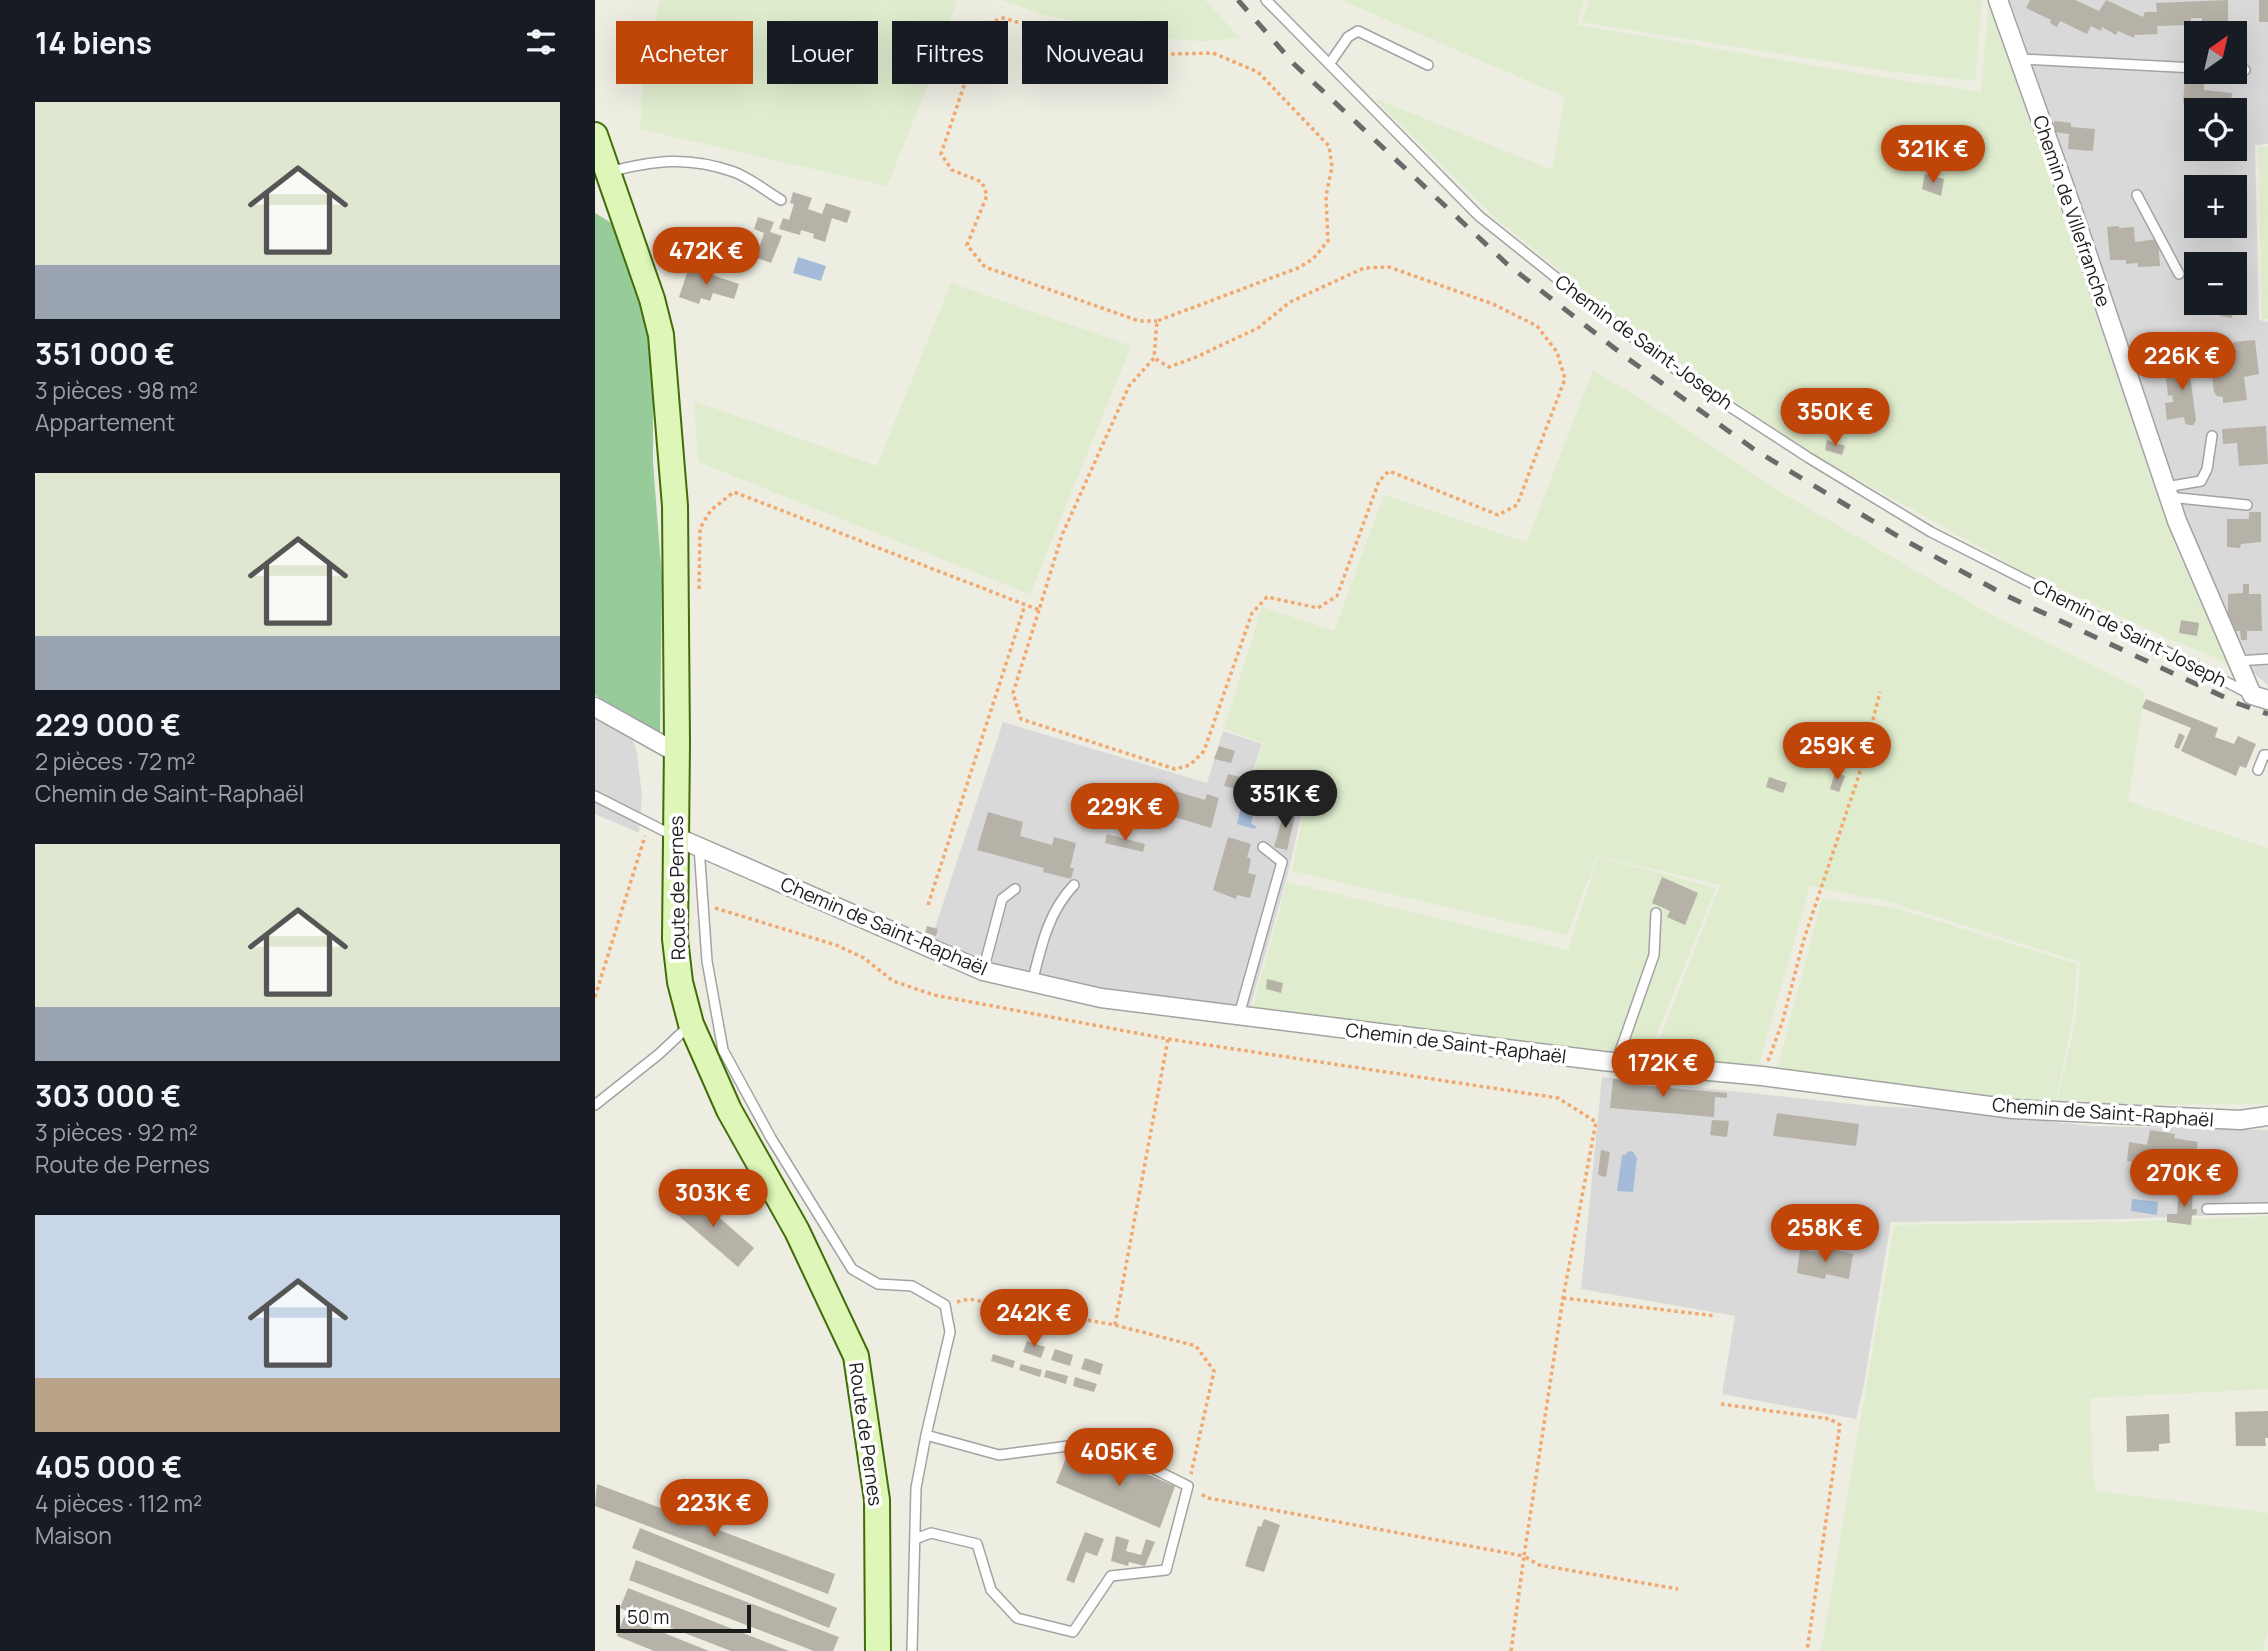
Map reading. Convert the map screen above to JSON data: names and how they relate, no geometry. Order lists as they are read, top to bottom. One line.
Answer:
{"streets":{"street":["Chemin de Villefranche","Route de Pernes","Chemin de Saint-Raphaël"],"lane":["Chemin de Saint-Joseph"]},"crossings":[["Chemin de Villefranche","Chemin de Saint-Joseph"],["Route de Pernes","Chemin de Saint-Raphaël"]],"scale_bar":"50 m","north":"top right","page":{"heading":"14 biens","map_buttons":["+","−"],"chip":["Acheter","Louer","Filtres","Nouveau"],"list":[{"name":"351 000 €","note":"3 pièces · 98 m² · Appartement"},{"name":"229 000 €","note":"2 pièces · 72 m² · Chemin de Saint-Raphaël"},{"name":"303 000 €","note":"3 pièces · 92 m² · Route de Pernes"},{"name":"405 000 €","note":"4 pièces · 112 m² · Maison"}],"price":["321K €","472K €","226K €","350K €","259K €","351K €","229K €","172K €","270K €","303K €","258K €","242K €","405K €","223K €"],"scale":"50 m"}}
